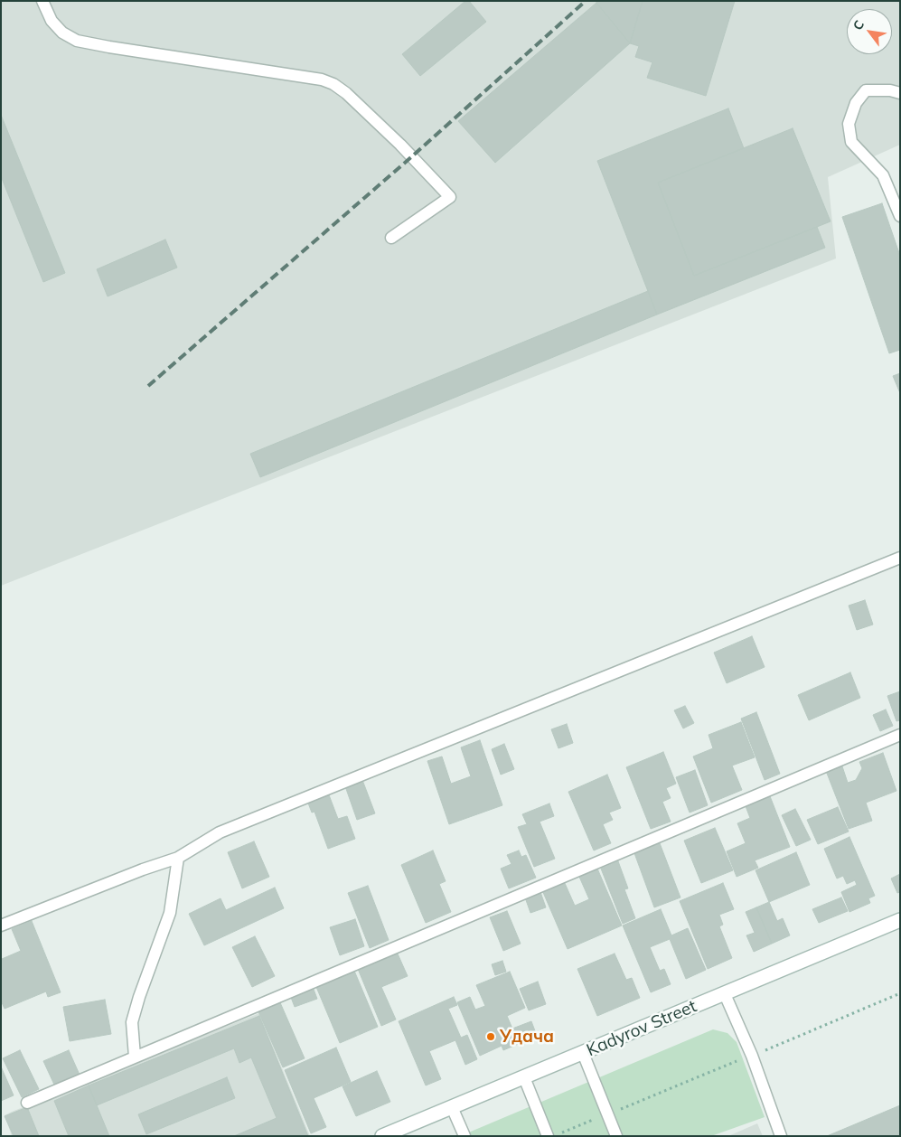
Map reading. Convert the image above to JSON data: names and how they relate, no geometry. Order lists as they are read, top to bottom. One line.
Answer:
{"streets":{"street":["Kadyrov Street"]},"places":["Удача"],"north":"top left"}
